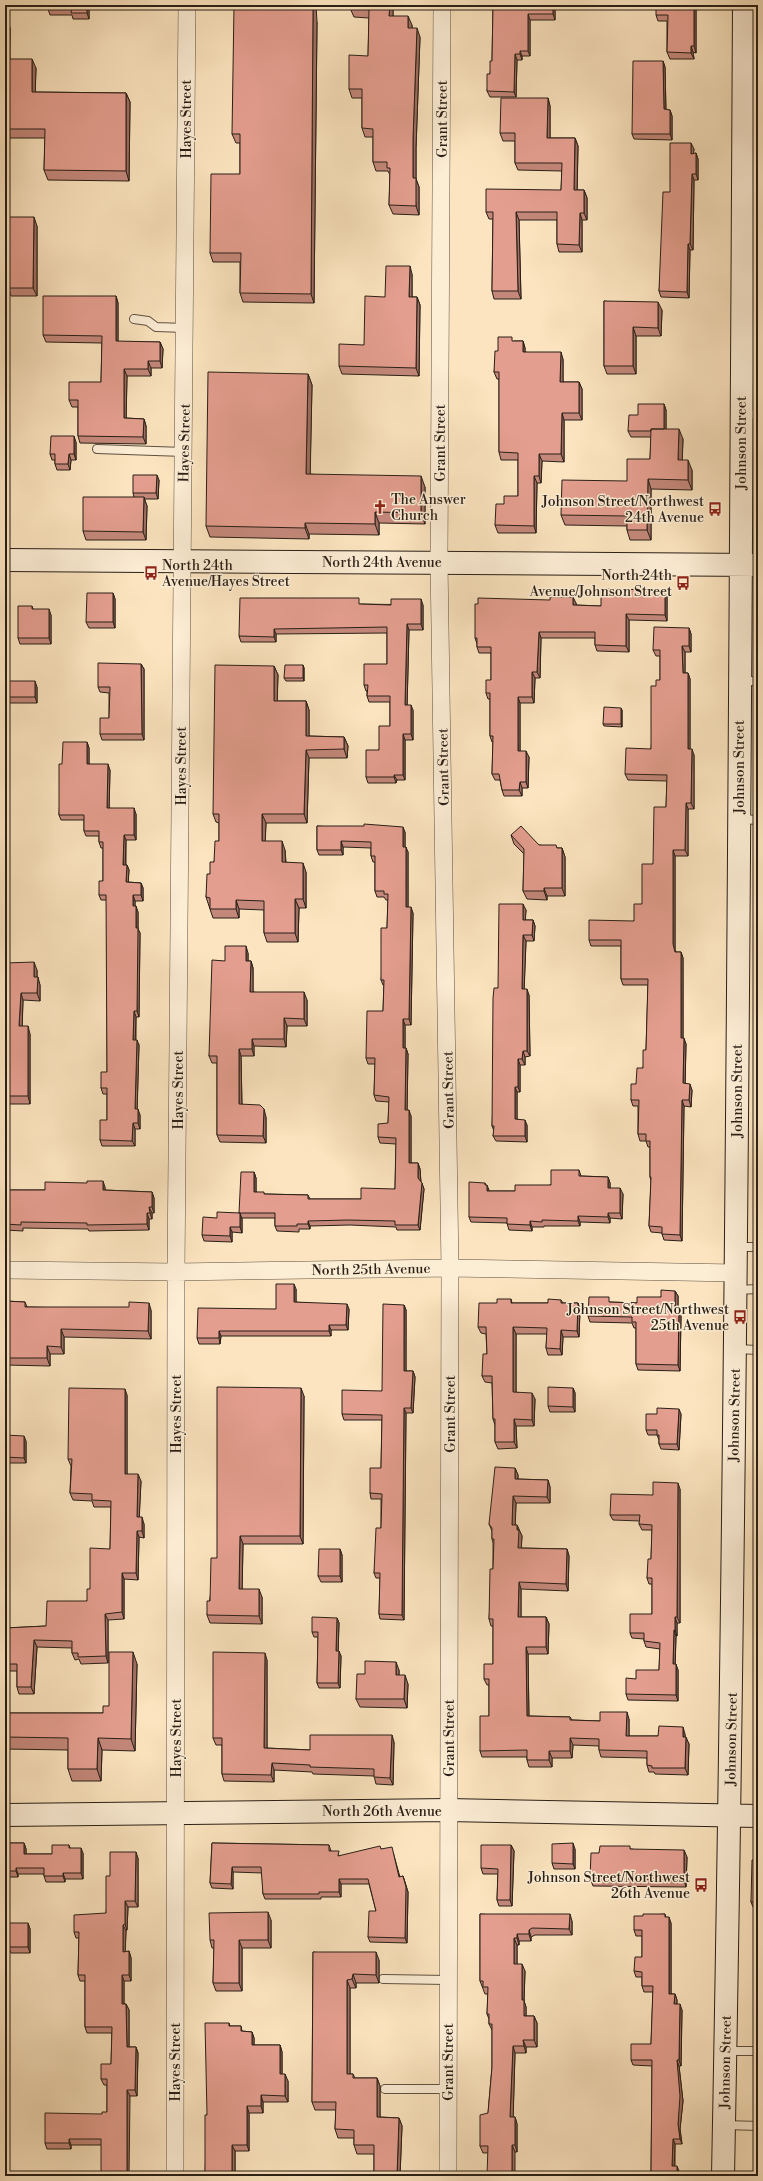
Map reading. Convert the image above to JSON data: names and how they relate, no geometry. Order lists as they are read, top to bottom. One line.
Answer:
{"streets":{"street":["Hayes Street","Grant Street","Johnson Street","North 24th Avenue","North 25th Avenue","North 26th Avenue"]},"crossings":[["Hayes Street","North 24th Avenue"],["Hayes Street","North 25th Avenue"],["Hayes Street","North 26th Avenue"],["Grant Street","North 24th Avenue"],["Grant Street","North 25th Avenue"],["Grant Street","North 26th Avenue"],["Johnson Street","North 24th Avenue"],["Johnson Street","North 25th Avenue"],["Johnson Street","North 26th Avenue"]],"places":{"church":["The Answer Church"],"bus stop":["Johnson Street/Northwest 24th Avenue","North 24th Avenue/Hayes Street","North 24th Avenue/Johnson Street","Johnson Street/Northwest 25th Avenue","Johnson Street/Northwest 26th Avenue"]}}
